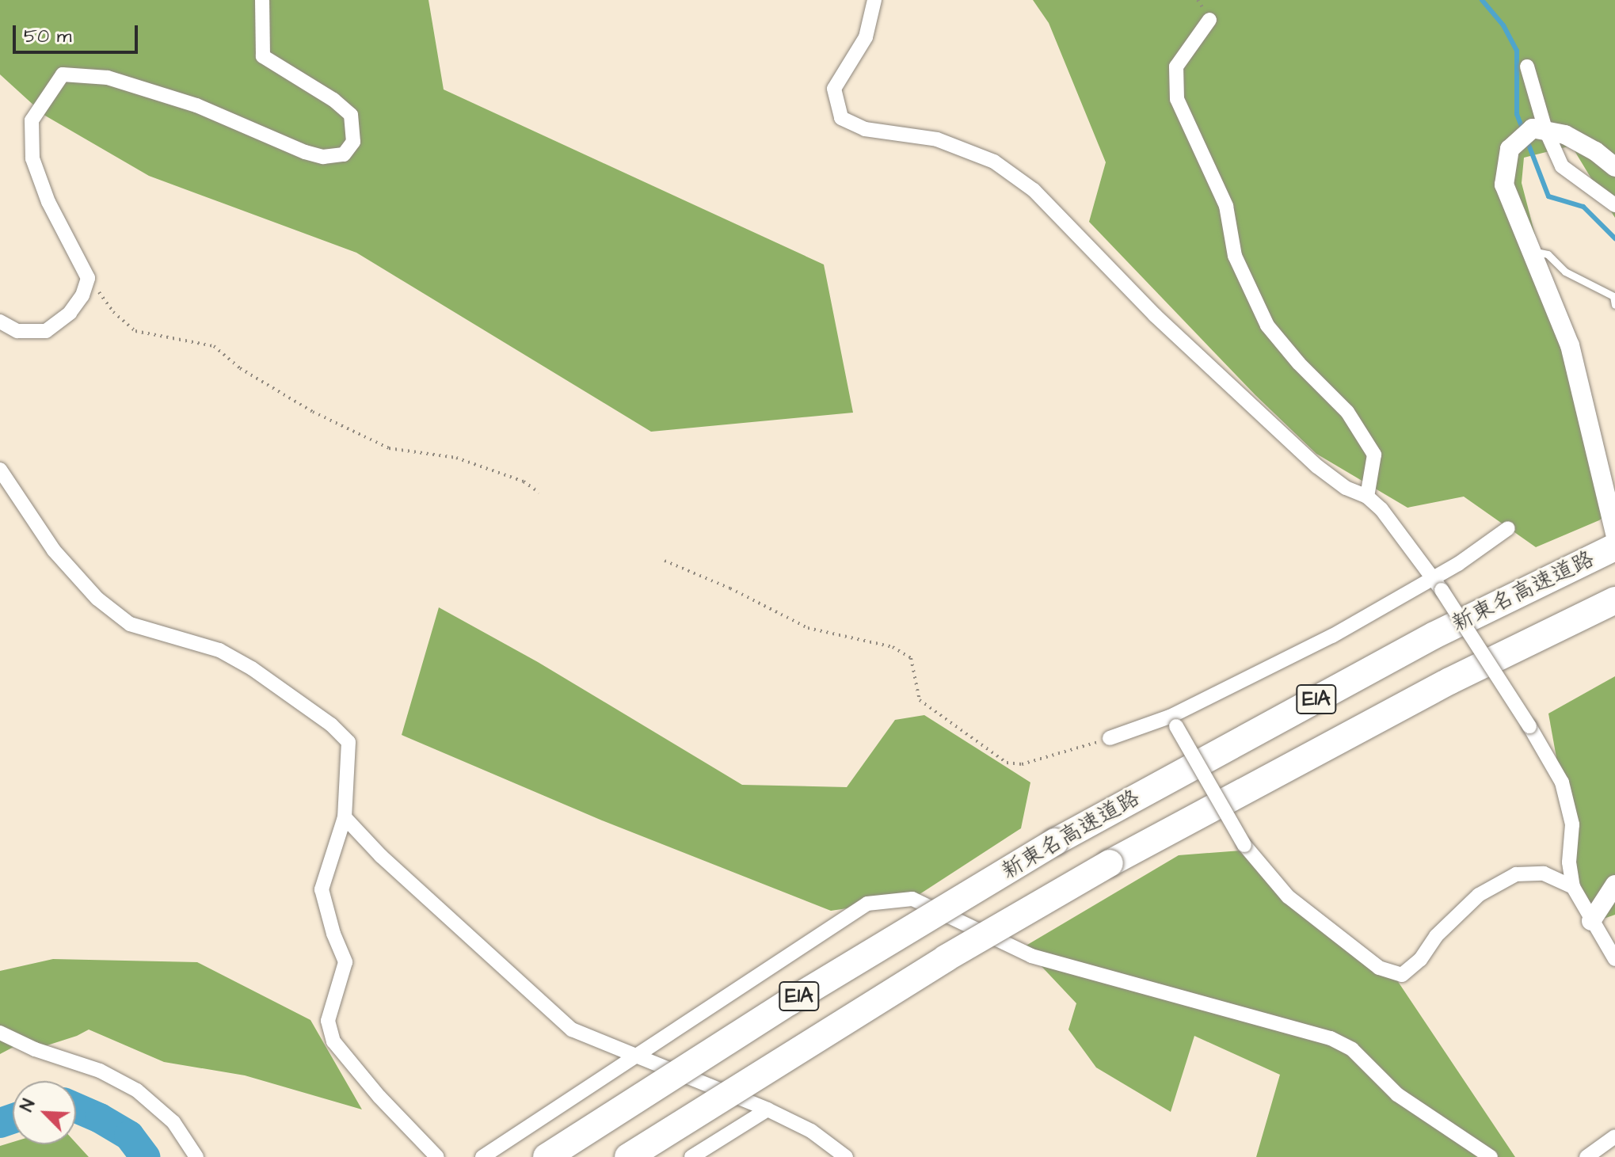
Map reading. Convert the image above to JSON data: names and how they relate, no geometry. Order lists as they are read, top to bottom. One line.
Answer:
{"streets":{"highway":["新東名高速道路","E1A"]},"scale_bar":"50 m","north":"top left"}
